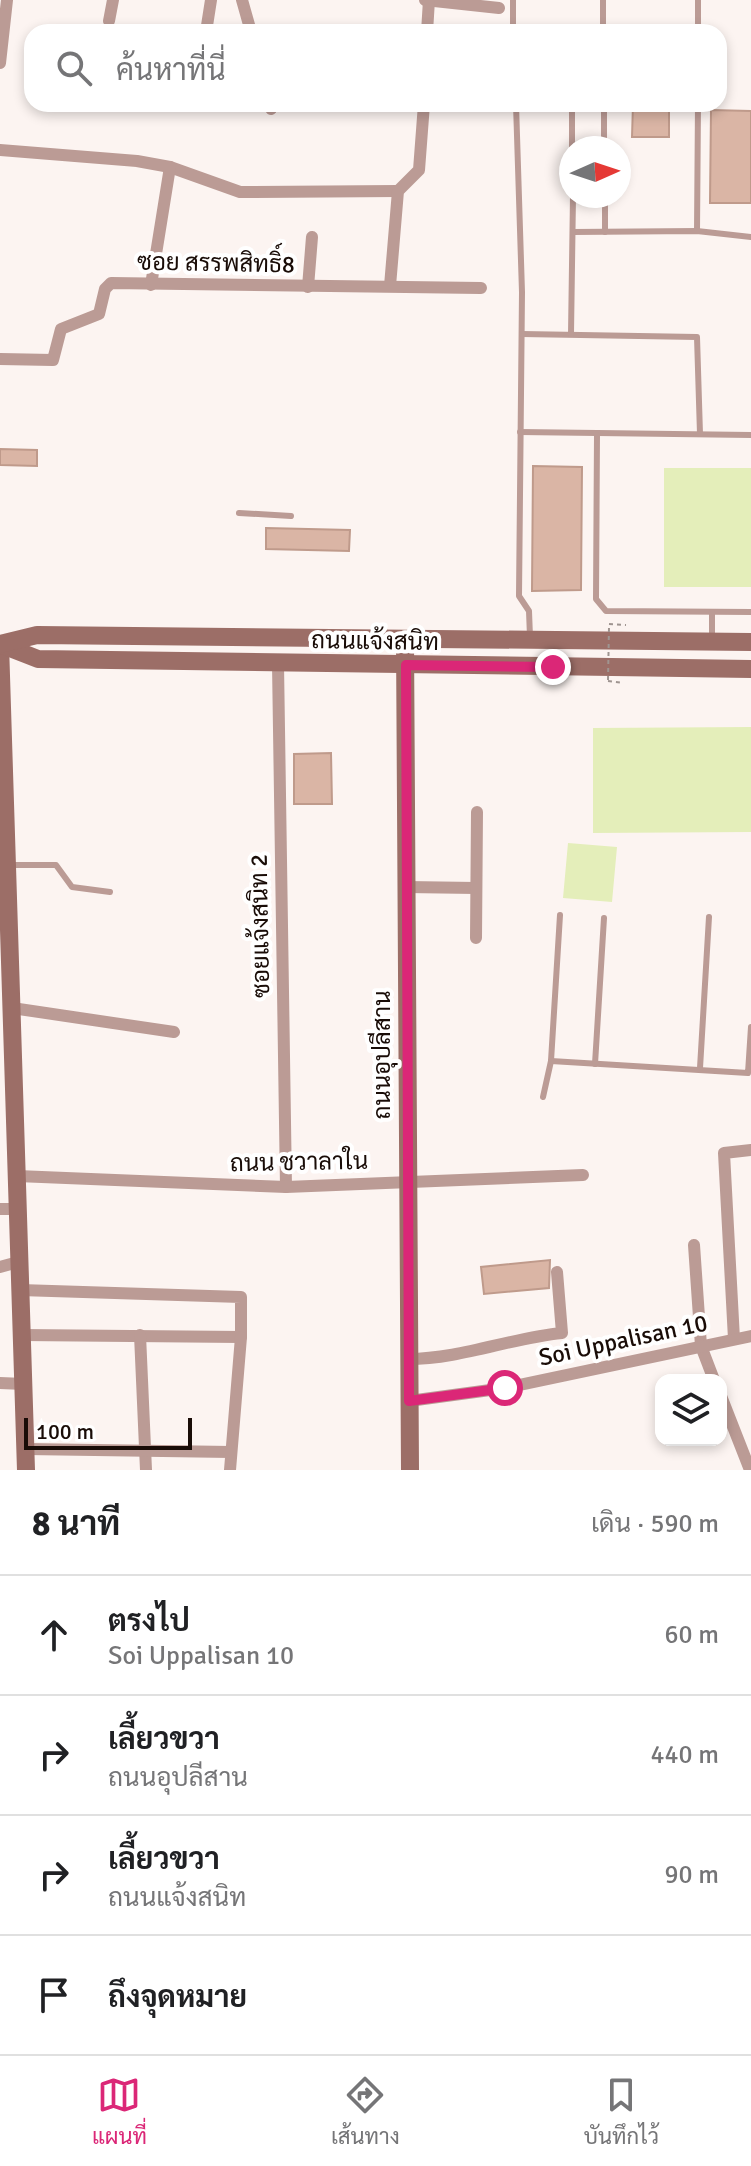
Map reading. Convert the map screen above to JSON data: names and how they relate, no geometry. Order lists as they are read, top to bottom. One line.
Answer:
{"streets":{"street":["ซอย สรรพสิทธิ์8","ถนนแจ้งสนิท","ซอยแจ้งสนิท 2","ถนนอุปลีสาน","ถนน ชวาลาใน","Soi Uppalisan 10"]},"crossings":[["ถนนแจ้งสนิท","ซอยแจ้งสนิท 2"],["ถนนแจ้งสนิท","ถนนอุปลีสาน"],["ซอยแจ้งสนิท 2","ถนน ชวาลาใน"],["ถนนอุปลีสาน","ถนน ชวาลาใน"],["ถนนอุปลีสาน","Soi Uppalisan 10"]],"scale_bar":"100 m","north":"right","page":{"search":"ค้นหาที่นี่","scale":"100 m","heading":["8 นาที","เดิน · 590 m"],"list":[["ตรงไป","Soi Uppalisan 10","60 m"],["เลี้ยวขวา","ถนนอุปลีสาน","440 m"],["เลี้ยวขวา","ถนนแจ้งสนิท","90 m"],"ถึงจุดหมาย"],"nav":["แผนที่","เส้นทาง","บันทึกไว้"]}}
